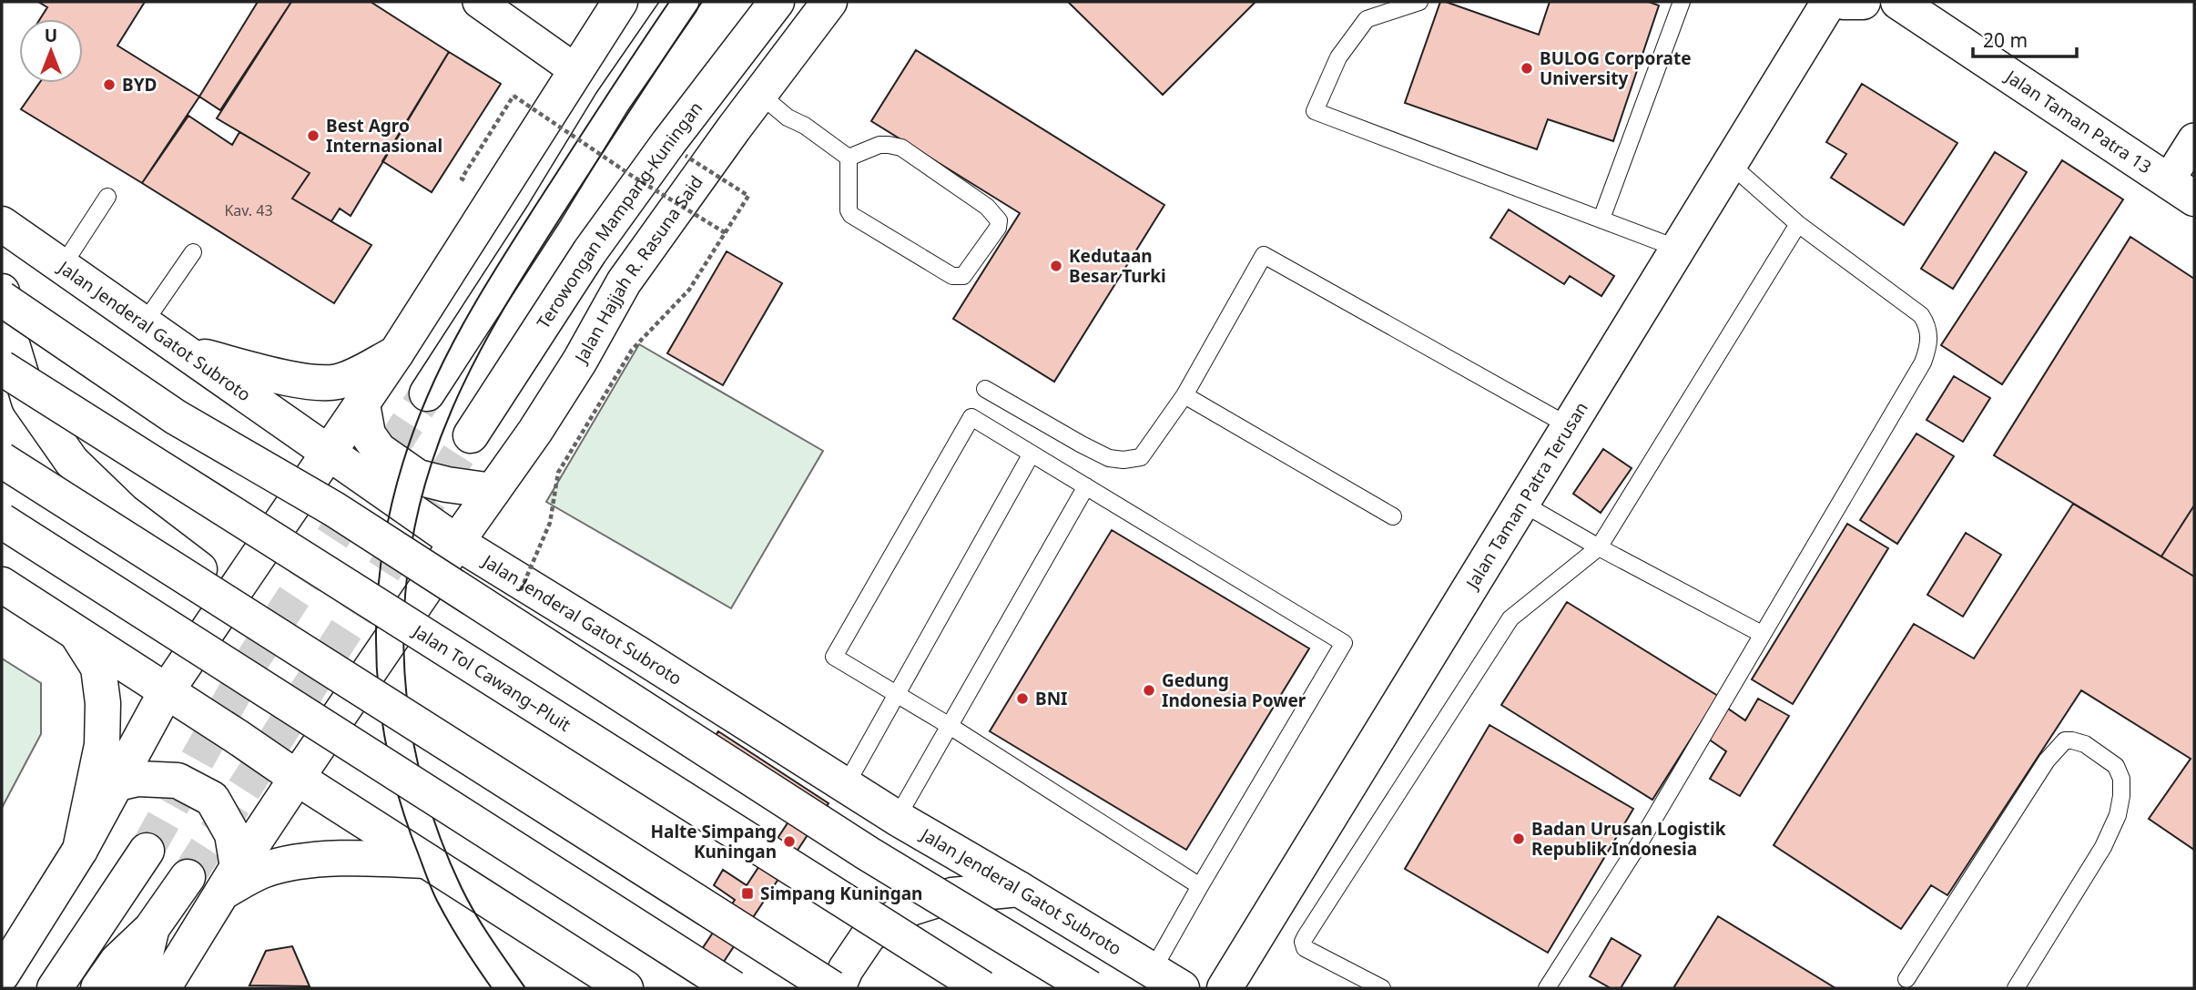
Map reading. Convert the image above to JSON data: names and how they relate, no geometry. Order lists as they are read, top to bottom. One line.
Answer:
{"streets":{"main road":["Jalan Taman Patra 13","Terowongan Mampang-Kuningan","Jalan Hajjah R. Rasuna Said","Jalan Jenderal Gatot Subroto","Jalan Taman Patra Terusan","Jalan Tol Cawang–Pluit"]},"crossings":[["Jalan Hajjah R. Rasuna Said","Jalan Jenderal Gatot Subroto"]],"places":{"other":["BULOG Corporate University","BYD","Best Agro Internasional","Kedutaan Besar Turki","Gedung Indonesia Power","BNI","Badan Urusan Logistik Republik Indonesia","Halte Simpang Kuningan"],"transit":["Simpang Kuningan"]},"house_numbers":["Kav. 43"],"scale_bar":"20 m","north":"top"}
